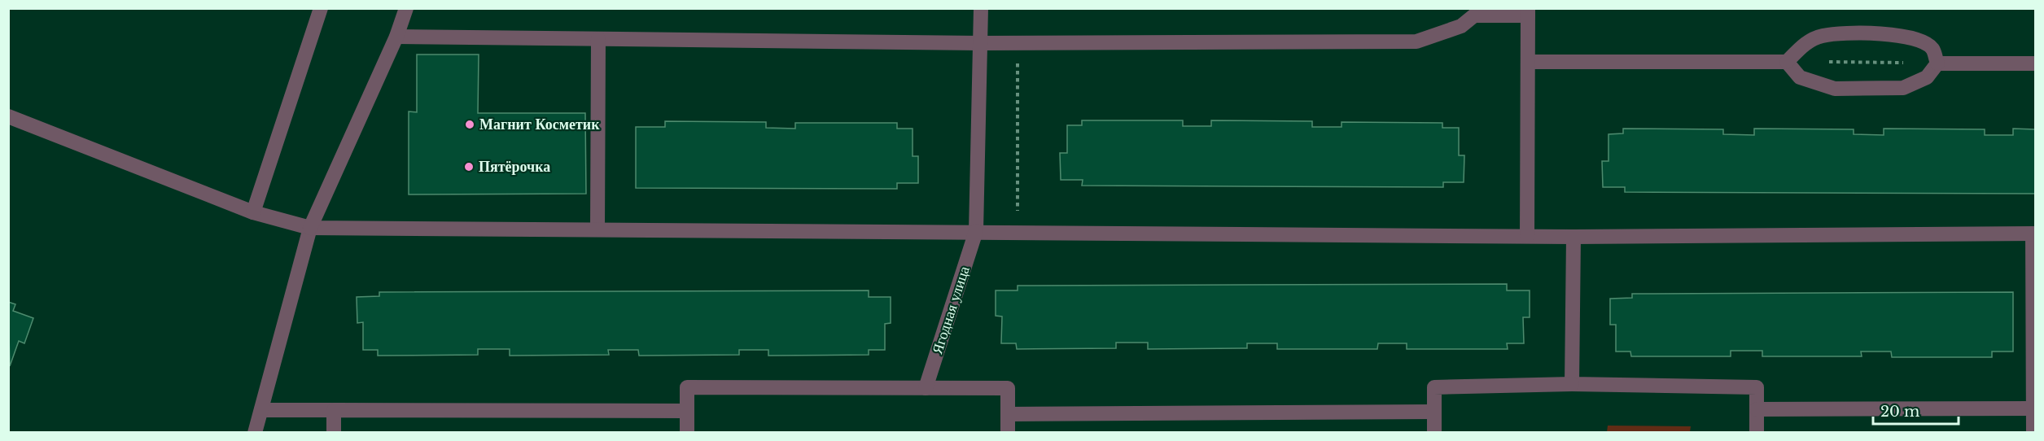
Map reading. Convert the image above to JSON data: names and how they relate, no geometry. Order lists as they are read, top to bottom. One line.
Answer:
{"streets":{"street":["Ягодная улица"]},"places":["Магнит Косметик","Пятёрочка"],"scale_bar":"20 m"}
